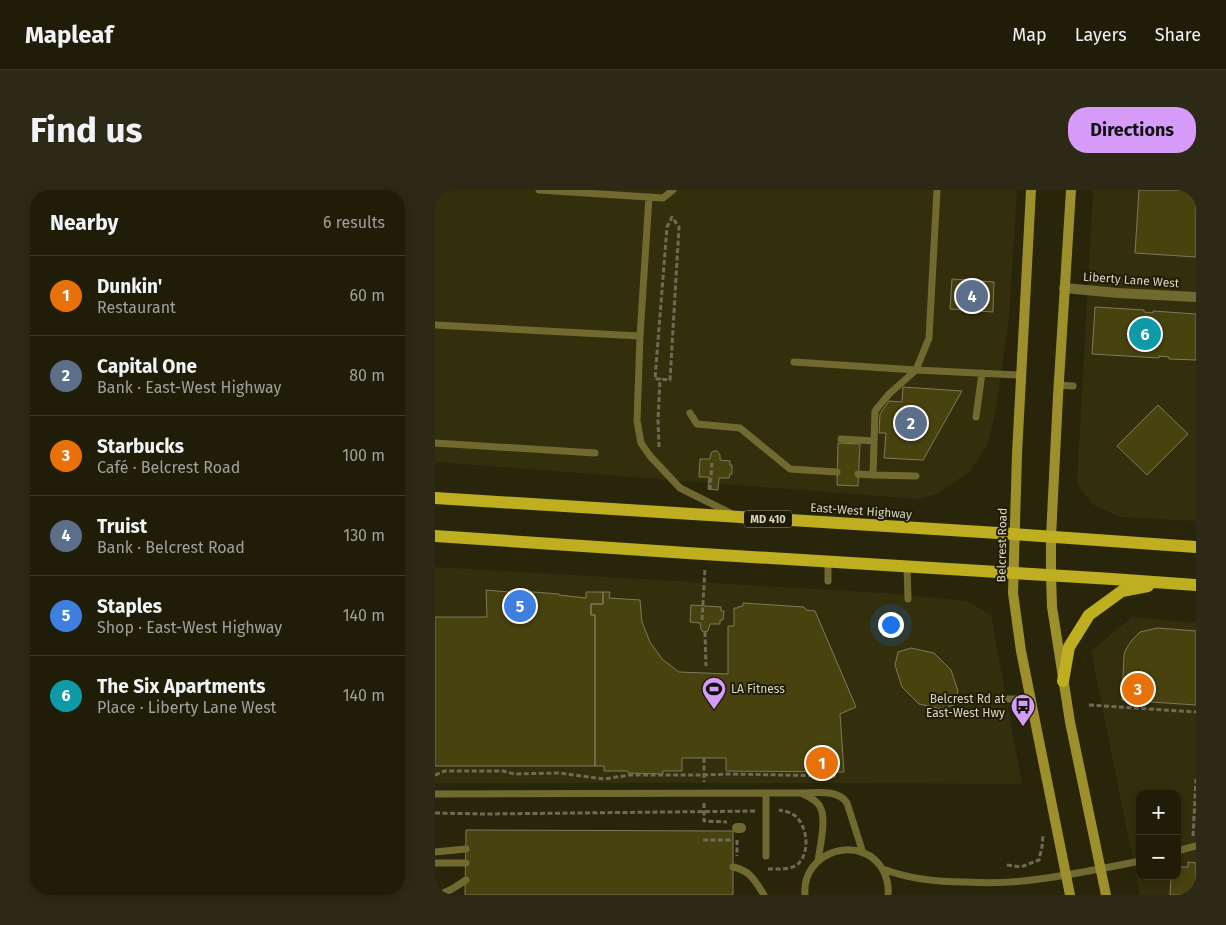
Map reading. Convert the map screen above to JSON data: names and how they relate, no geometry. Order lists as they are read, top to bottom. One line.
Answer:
{"streets":{"main road":["East-West Highway","MD 410","Belcrest Road"],"street":["Liberty Lane West"]},"crossings":[["East-West Highway","Belcrest Road"]],"places":{"sports":["LA Fitness"],"bus stop":["Belcrest Rd at East-West Hwy"]},"page":{"header":"Mapleaf","nav":["Map","Layers","Share"],"buttons":"Directions","title":"Find us","heading":["Nearby","6 results"],"list":[{"mark":"1","name":"Dunkin'","note":"Restaurant","value":"60 m"},{"mark":"2","name":"Capital One","note":"Bank · East-West Highway","value":"80 m"},{"mark":"3","name":"Starbucks","note":"Café · Belcrest Road","value":"100 m"},{"mark":"4","name":"Truist","note":"Bank · Belcrest Road","value":"130 m"},{"mark":"5","name":"Staples","note":"Shop · East-West Highway","value":"140 m"},{"mark":"6","name":"The Six Apartments","note":"Place · Liberty Lane West","value":"140 m"}],"pins":["4","6","2","5","3","1"],"map_buttons":["+","−"]}}
